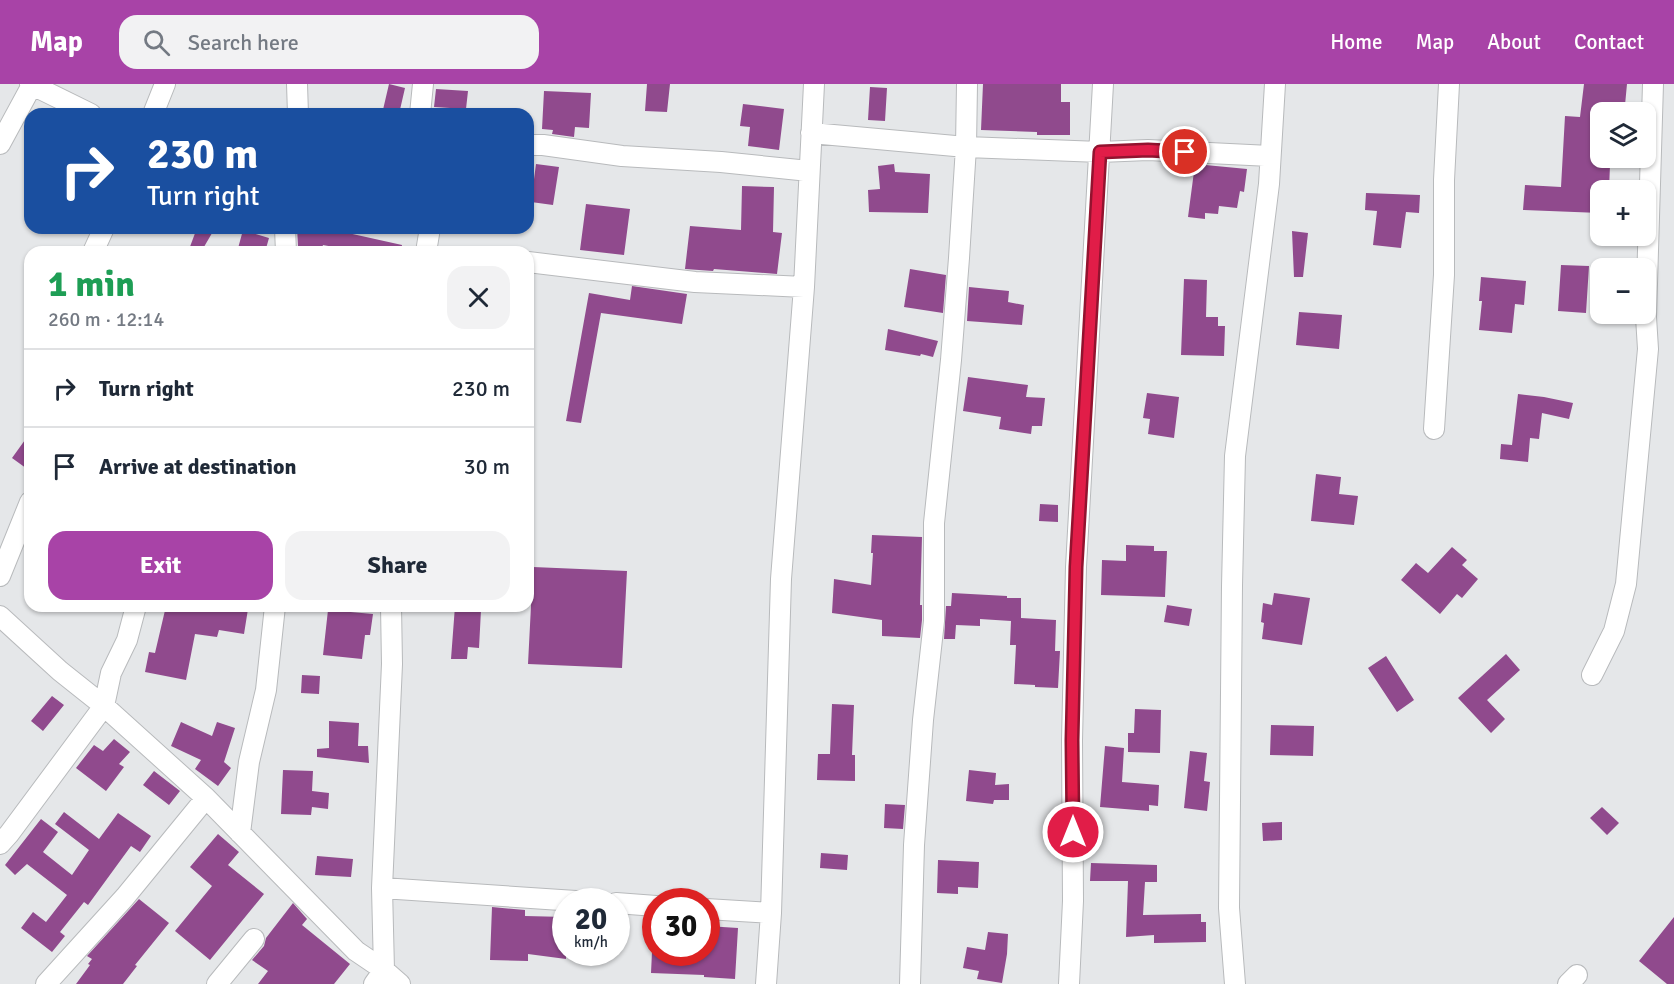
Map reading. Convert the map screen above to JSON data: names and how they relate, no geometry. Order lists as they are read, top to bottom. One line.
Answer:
{"page":{"header":"Map","search":"Search here","nav":["Home","Map","About","Contact"],"map_buttons":["+","−"],"turn":["230 m","Turn right"],"heading":["1 min","260 m · 12:14"],"list":[{"name":"Turn right","value":"230 m"},{"name":"Arrive at destination","value":"30 m"}],"buttons":["Exit","Share"],"speed":"20 km/h","limit":"30"}}
